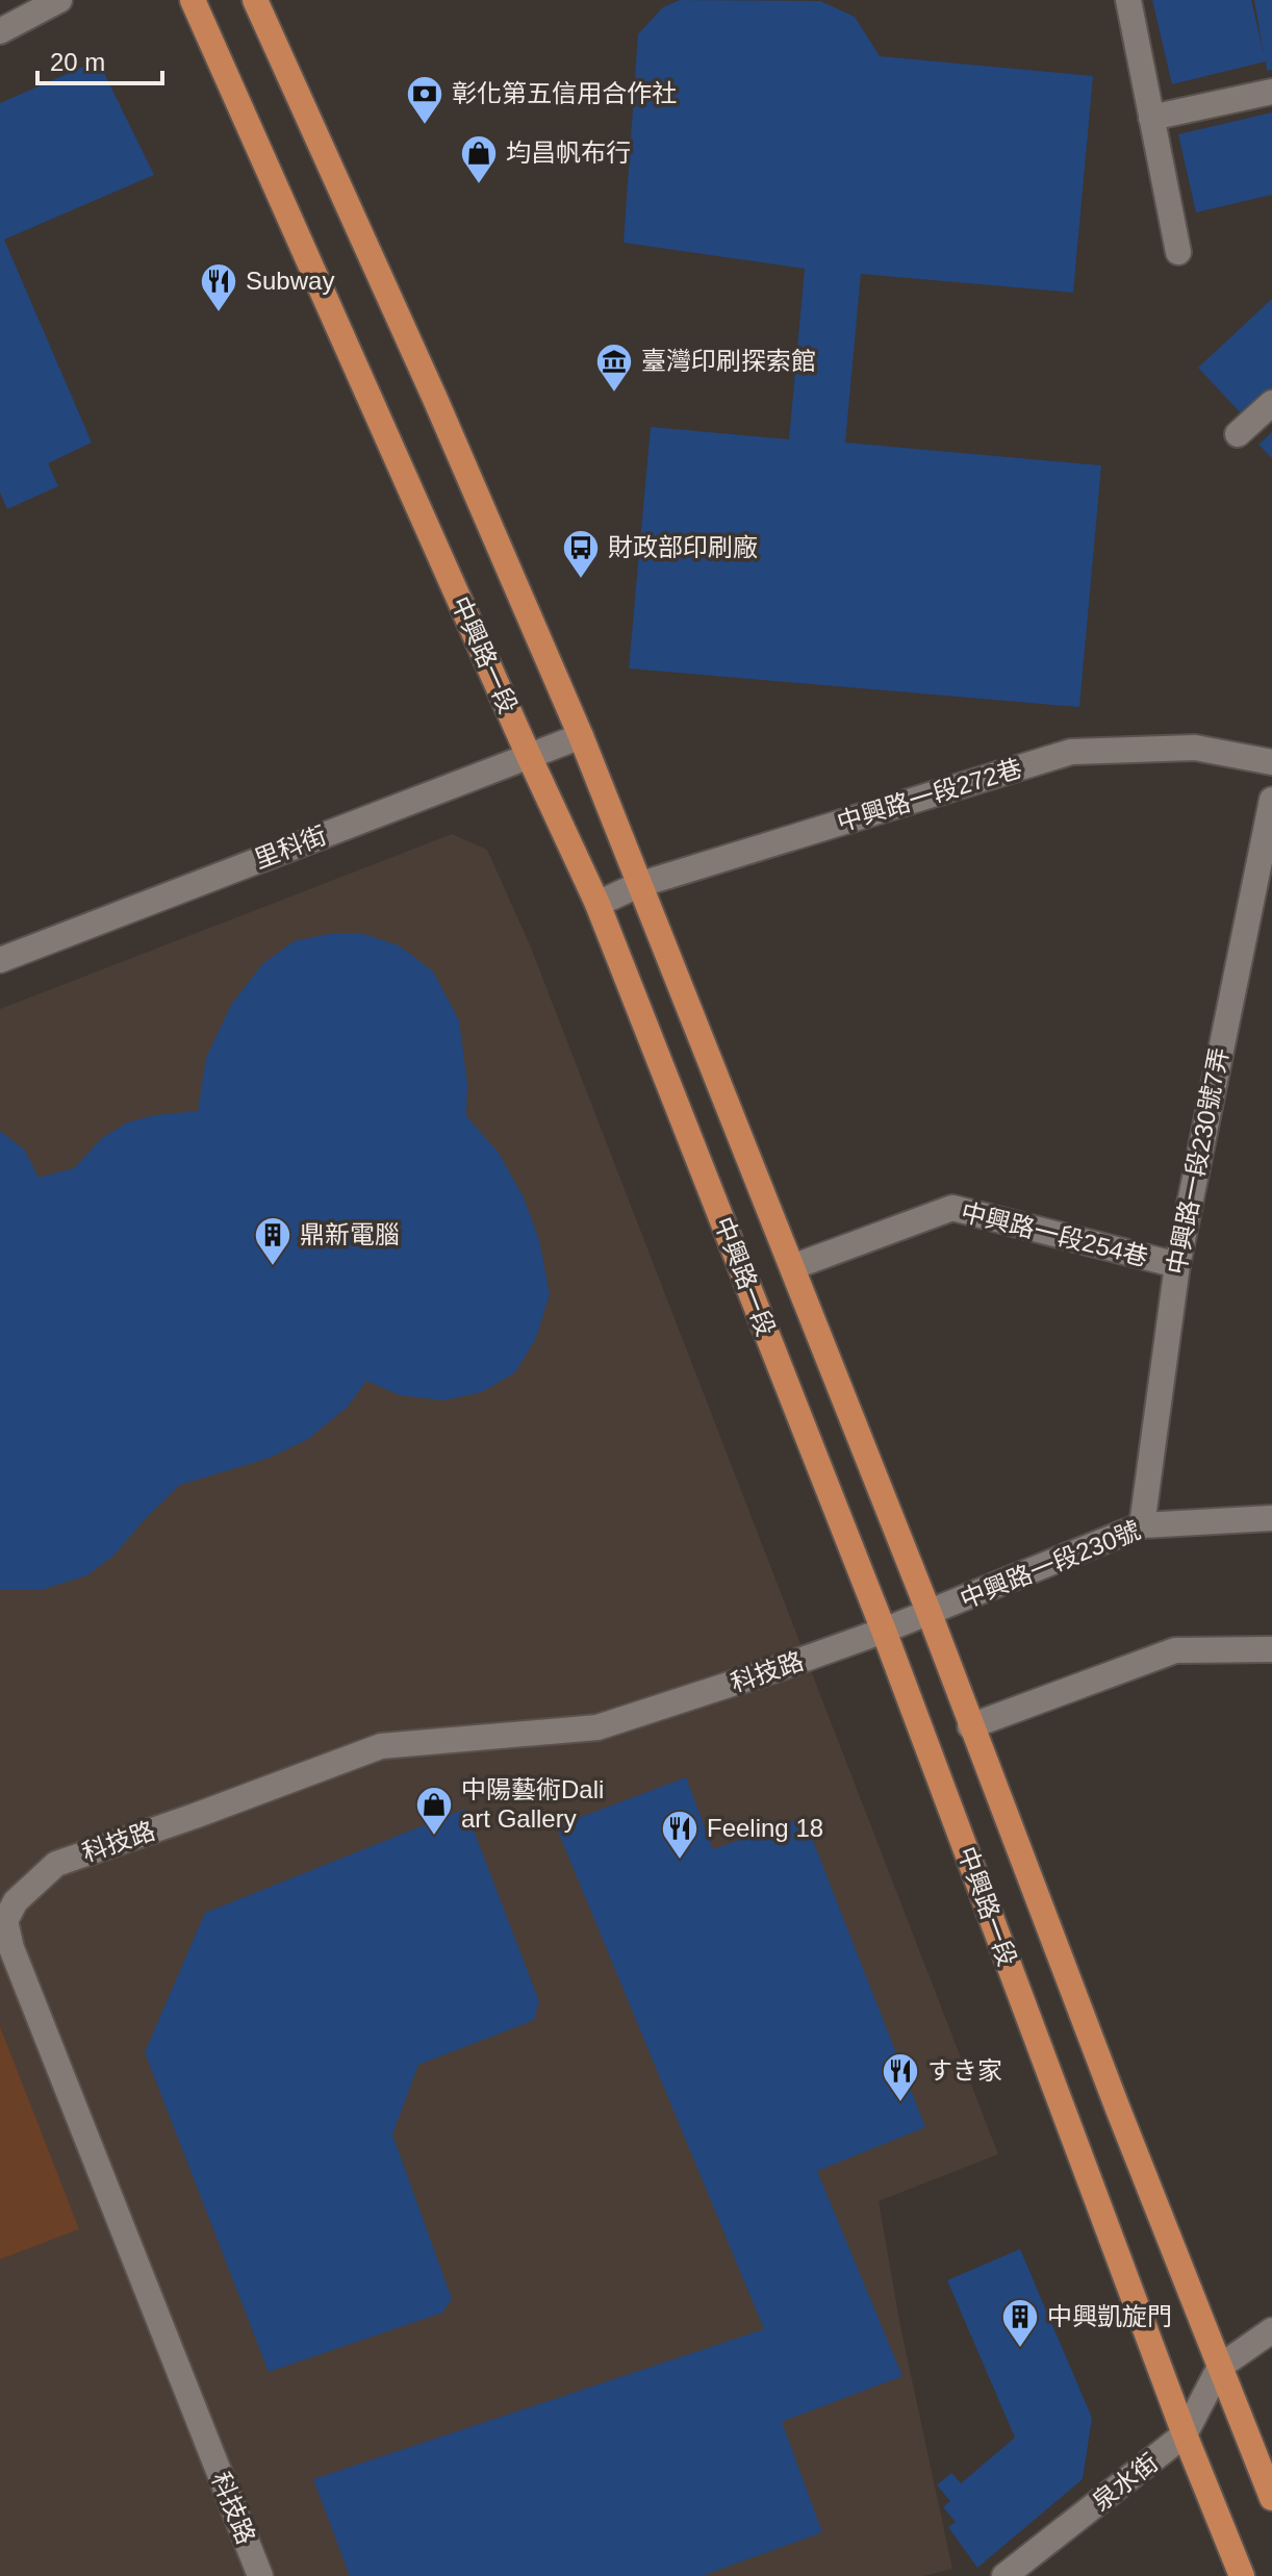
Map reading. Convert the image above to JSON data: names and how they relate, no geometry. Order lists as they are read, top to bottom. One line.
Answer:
{"streets":{"main road":["中興路一段"],"street":["中興路一段272巷","里科街","中興路一段230號7弄","中興路一段254巷","中興路一段230號","科技路","泉水街"]},"crossings":[["中興路一段","中興路一段272巷"],["中興路一段","里科街"],["中興路一段","中興路一段254巷"],["中興路一段","中興路一段230號"],["中興路一段","科技路"],["中興路一段","泉水街"],["中興路一段230號7弄","中興路一段254巷"],["中興路一段230號7弄","中興路一段230號"],["中興路一段230號","科技路"]],"places":{"bank":["彰化第五信用合作社"],"shop":["均昌帆布行","中陽藝術Dali art Gallery"],"restaurant":["Subway","Feeling 18","すき家"],"museum":["臺灣印刷探索館"],"bus stop":["財政部印刷廠"],"building":["鼎新電腦","中興凱旋門"]},"scale_bar":"20 m"}
